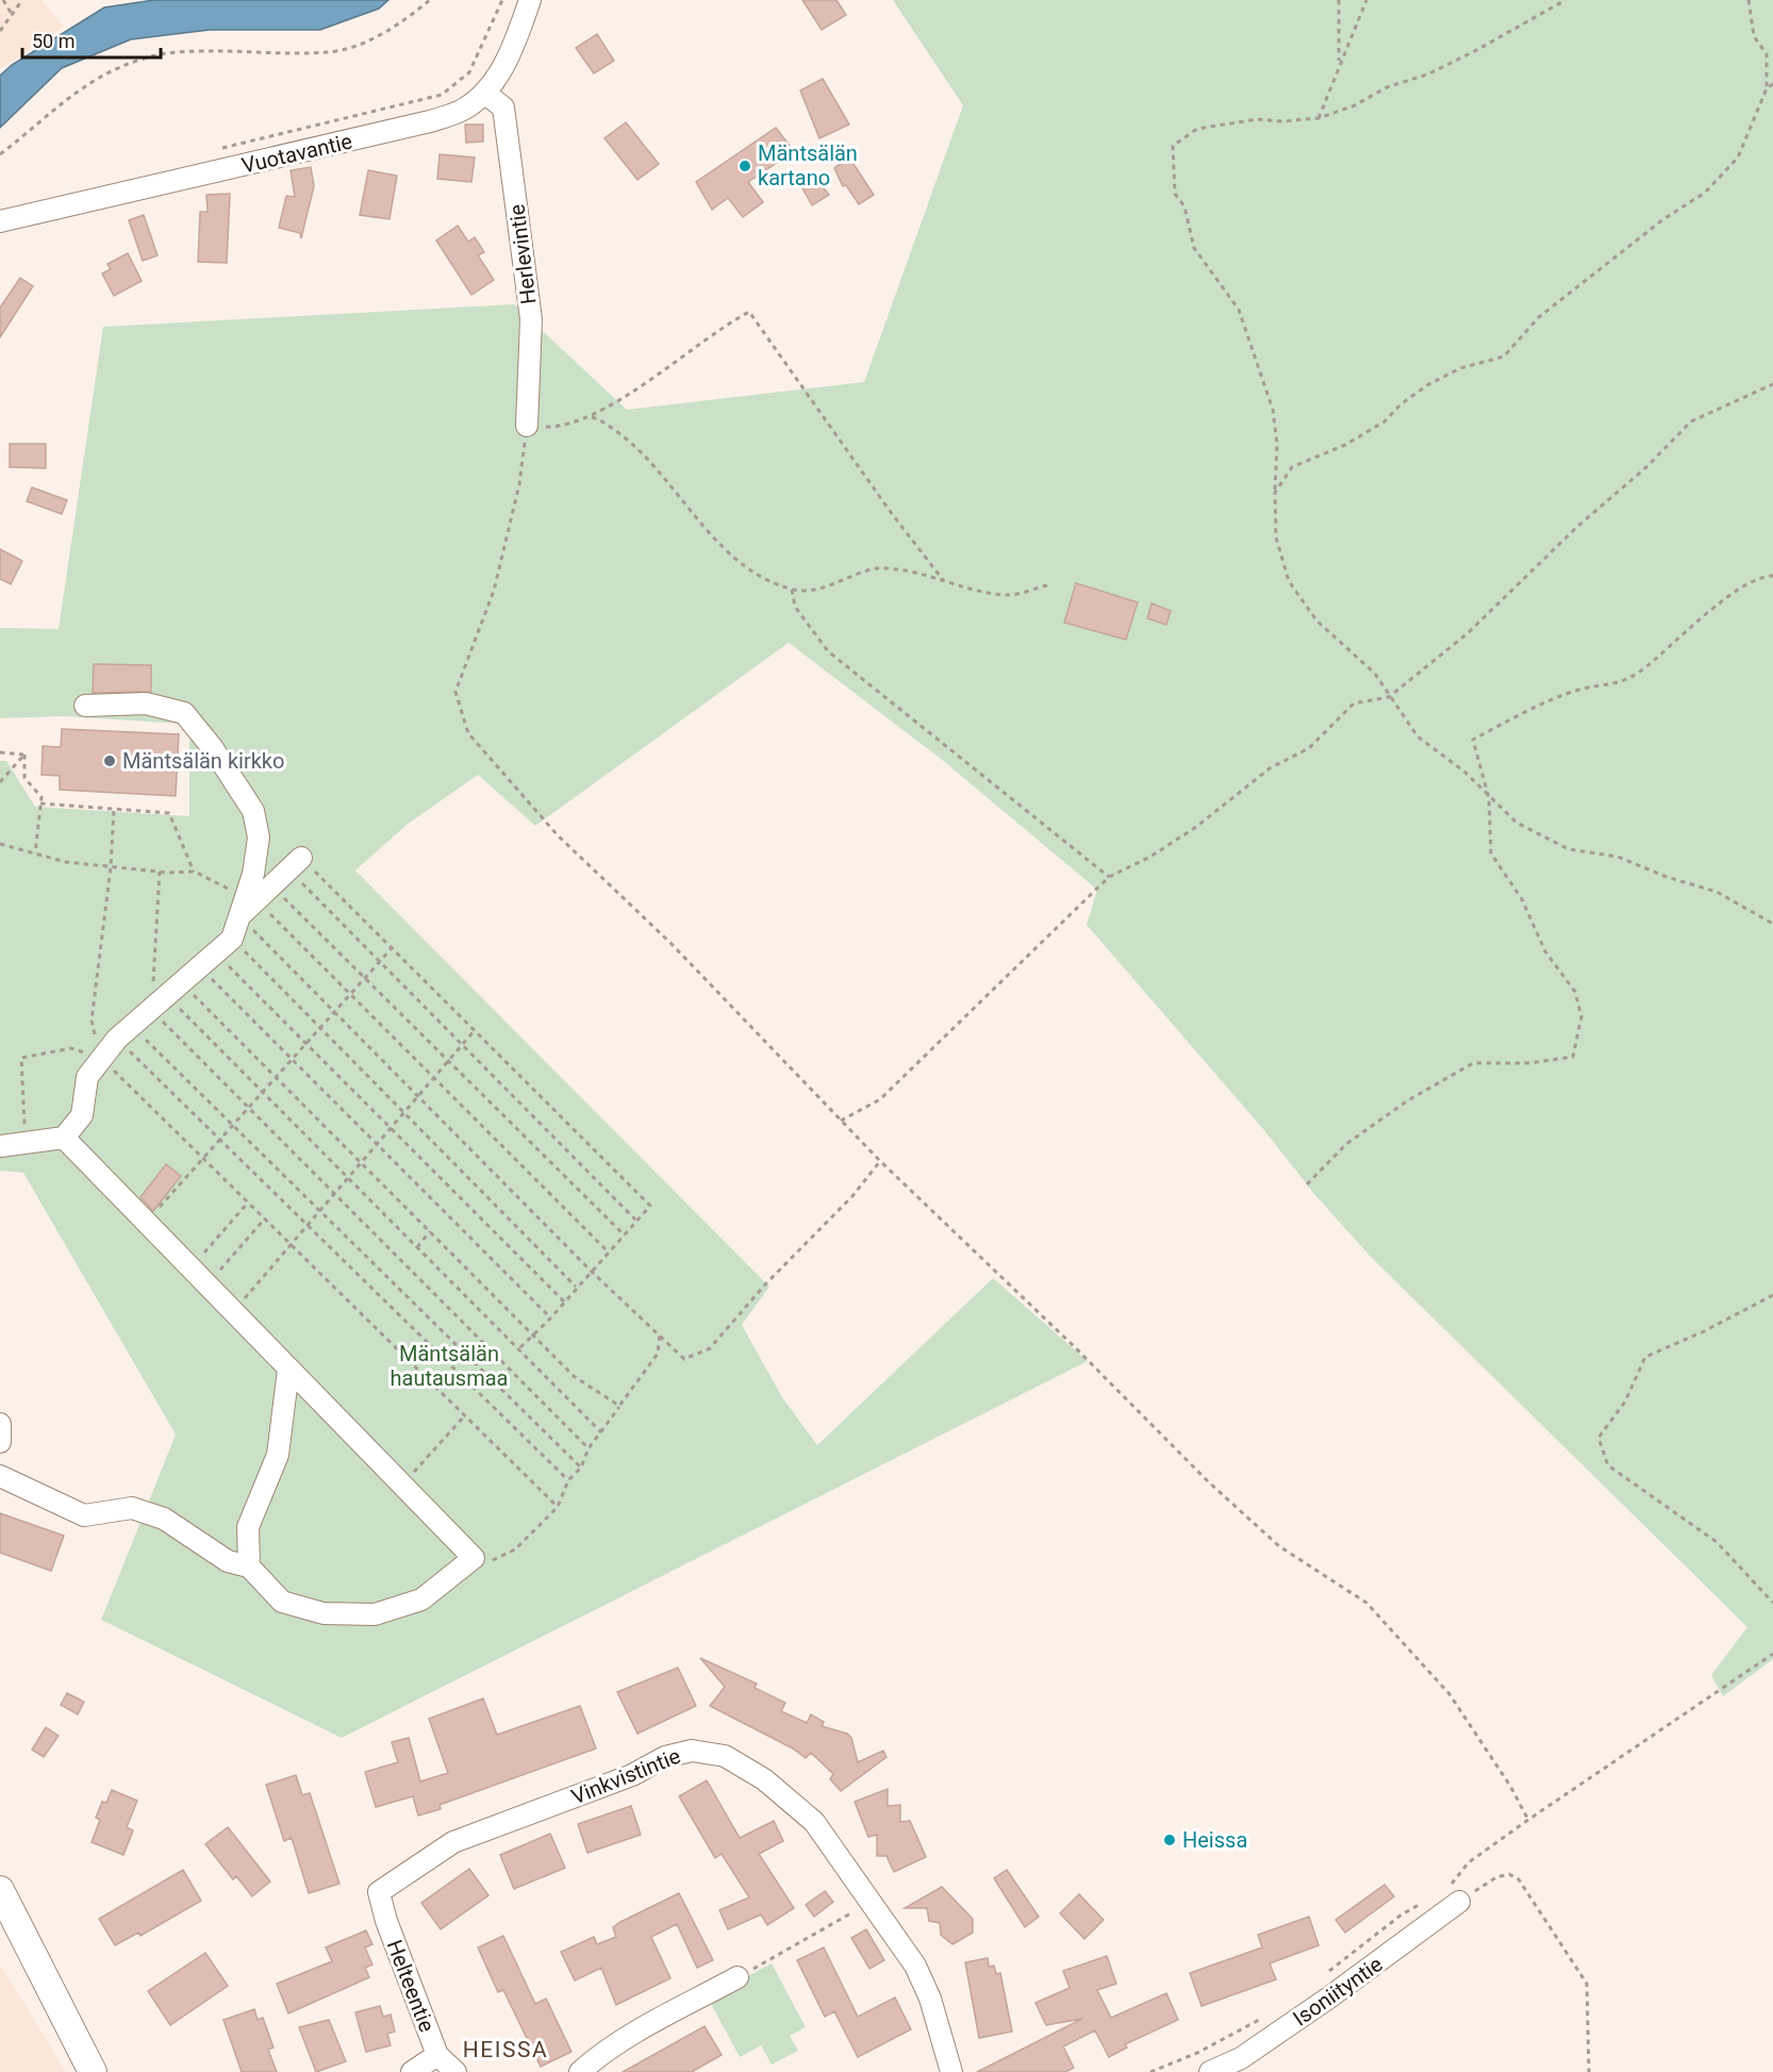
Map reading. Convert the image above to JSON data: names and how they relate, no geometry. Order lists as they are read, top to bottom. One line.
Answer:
{"streets":{"street":["Vuotavantie","Herlevintie","Vinkvistintie","Helteentie","Isoniityntie"]},"crossings":[["Vuotavantie","Herlevintie"],["Vinkvistintie","Helteentie"]],"districts":["HEISSA"],"parks":["Mäntsälän hautausmaa"],"places":["Mäntsälän kartano","Mäntsälän kirkko","Heissa"],"scale_bar":"50 m"}
